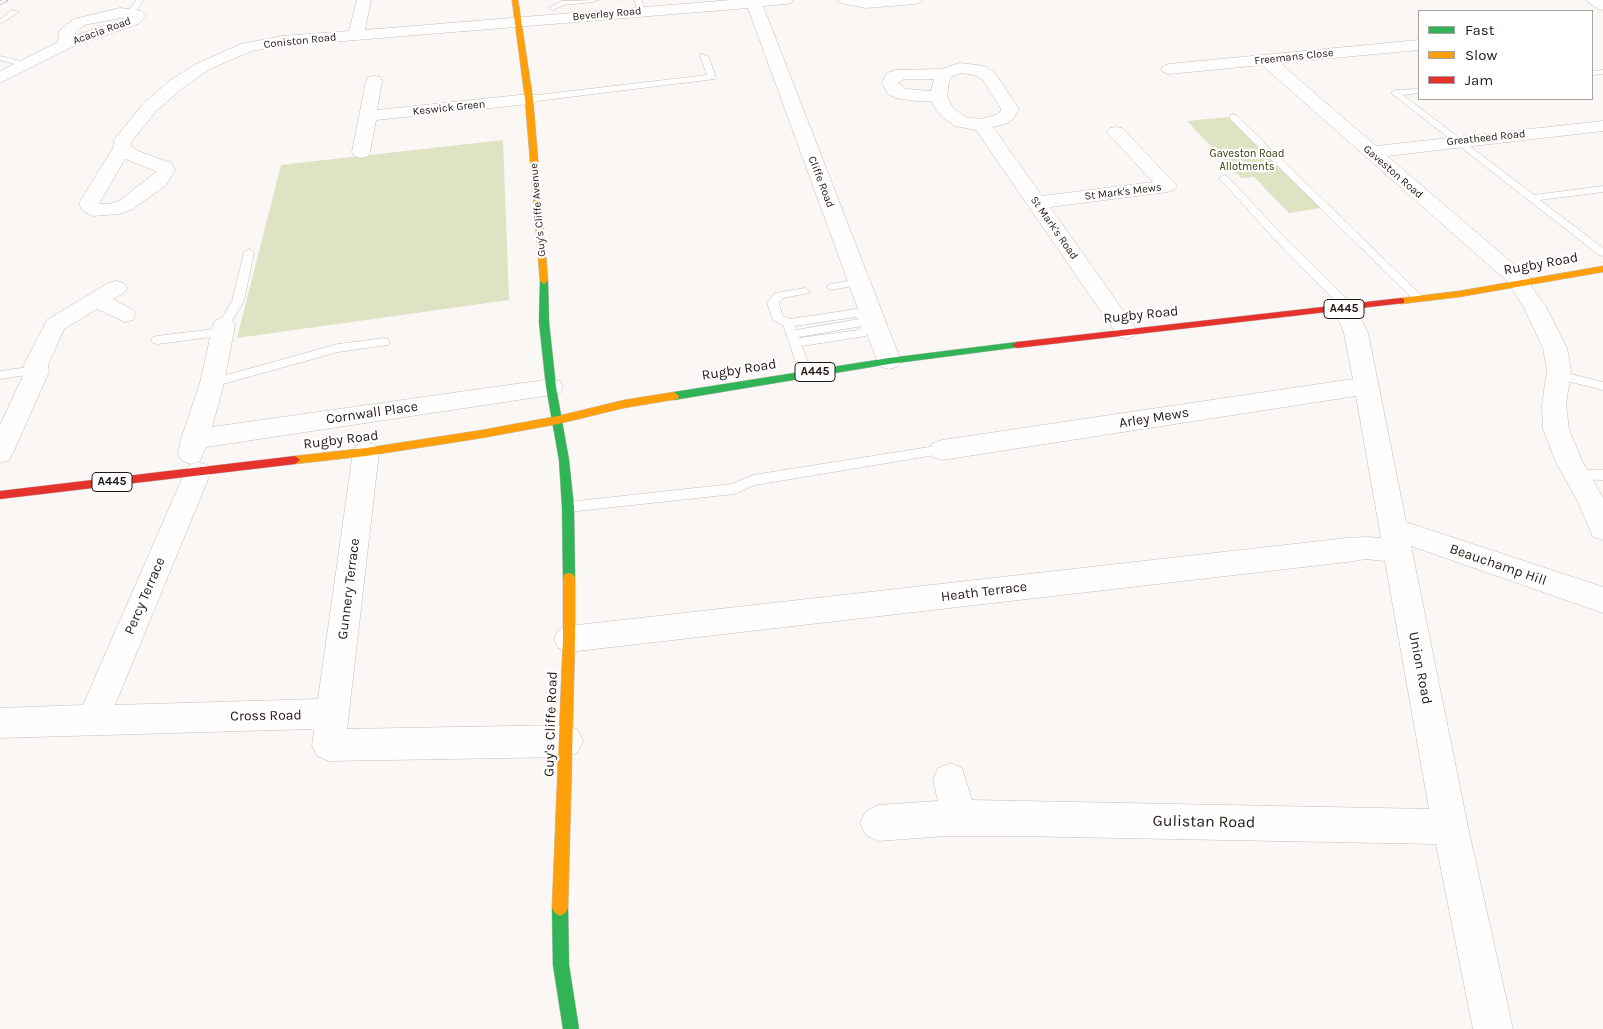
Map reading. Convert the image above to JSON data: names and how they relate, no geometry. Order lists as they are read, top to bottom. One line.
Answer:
{"streets":{"main road":["Guy's Cliffe Avenue","Rugby Road","A445","Guy's Cliffe Road"],"street":["Beverley Road","Acacia Road","Coniston Road","Freemans Close","Keswick Green","Greatheed Road","Gaveston Road","Cliffe Road","St Mark's Mews","St Mark's Road","Cornwall Place","Arley Mews","Beauchamp Hill","Gunnery Terrace","Heath Terrace","Percy Terrace","Union Road","Cross Road","Gulistan Road"]},"crossings":[["Beverley Road","Coniston Road"],["Beverley Road","Cliffe Road"],["Beverley Road","Guy's Cliffe Avenue"],["Coniston Road","Guy's Cliffe Avenue"],["Freemans Close","Gaveston Road"],["Keswick Green","Guy's Cliffe Avenue"],["Greatheed Road","Gaveston Road"],["Gaveston Road","Rugby Road"],["Cliffe Road","Rugby Road"],["St Mark's Mews","St Mark's Road"],["Guy's Cliffe Avenue","Rugby Road"],["Guy's Cliffe Avenue","Cornwall Place"],["Guy's Cliffe Avenue","Guy's Cliffe Road"],["St Mark's Road","Rugby Road"],["Rugby Road","Gunnery Terrace"],["Rugby Road","Percy Terrace"],["Rugby Road","Union Road"],["Rugby Road","Guy's Cliffe Road"],["Arley Mews","Union Road"],["Beauchamp Hill","Heath Terrace"],["Beauchamp Hill","Union Road"],["Gunnery Terrace","Cross Road"],["Heath Terrace","Union Road"],["Heath Terrace","Guy's Cliffe Road"],["Percy Terrace","Cross Road"],["Union Road","Gulistan Road"]],"parks":["Gaveston Road Allotments"],"legend":["Fast","Slow","Jam"]}
